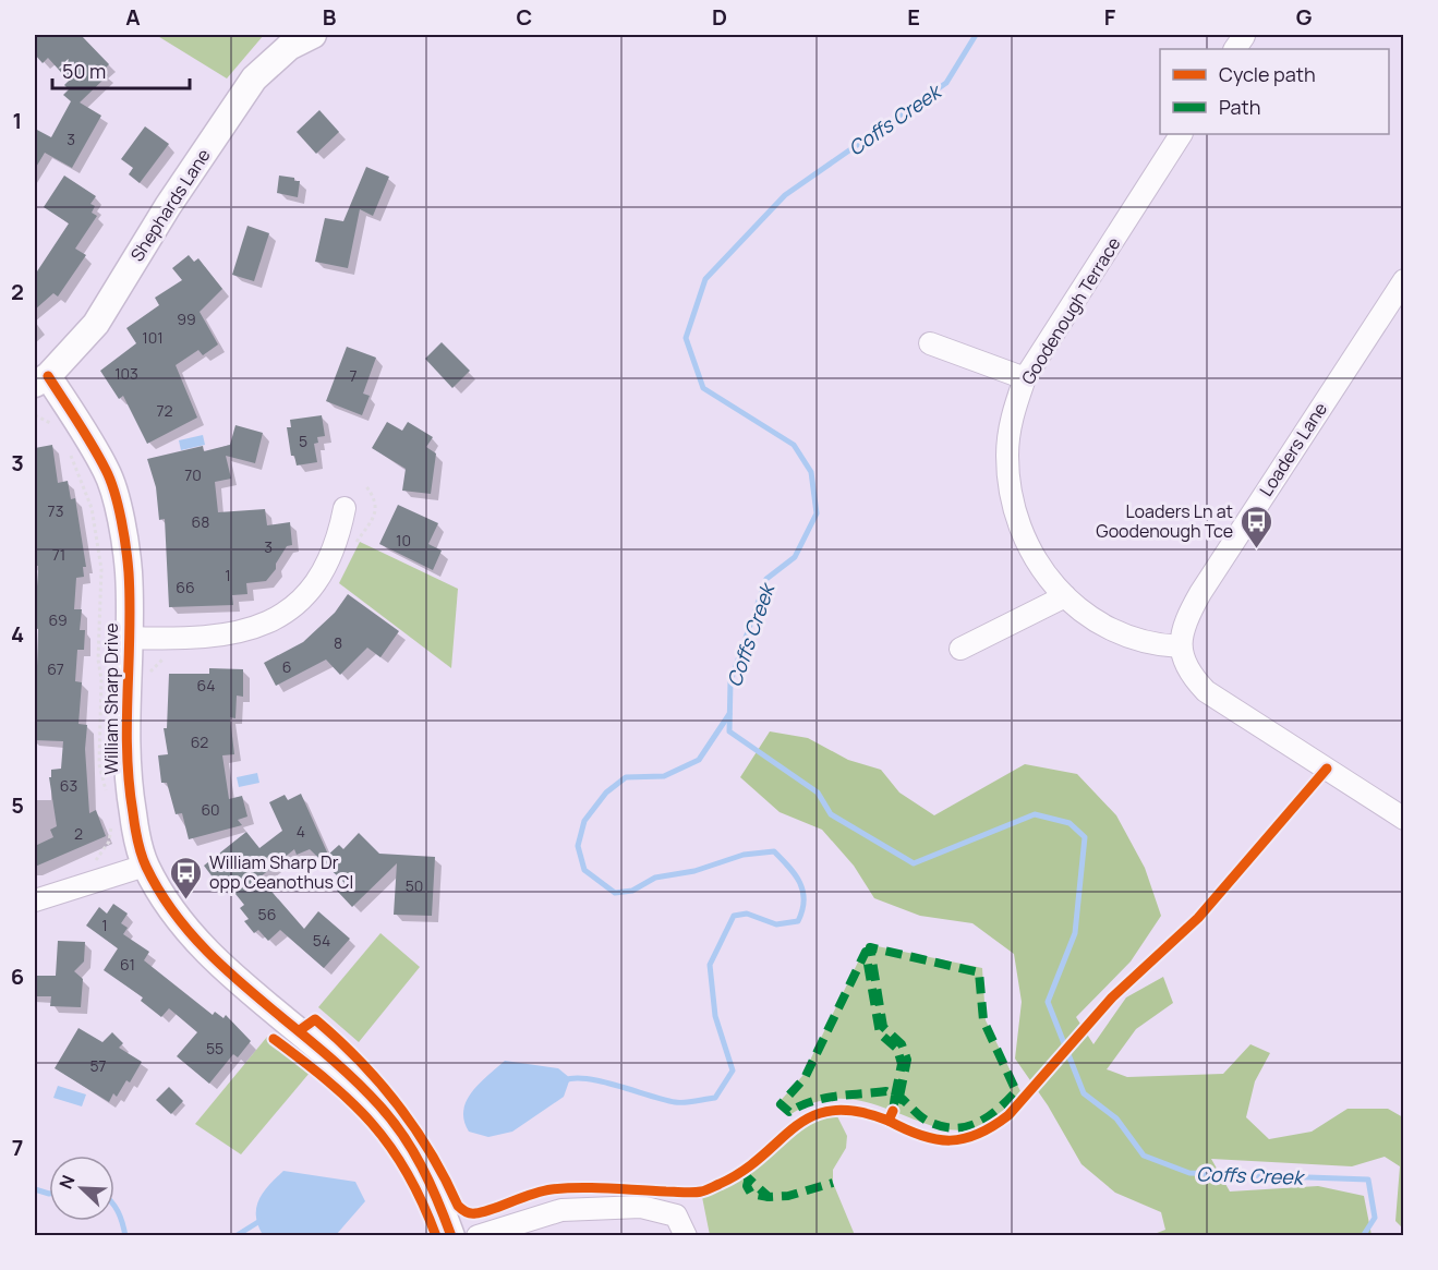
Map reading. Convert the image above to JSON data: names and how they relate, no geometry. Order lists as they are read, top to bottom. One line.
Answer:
{"streets":{"street":["Shephards Lane","Goodenough Terrace","Loaders Lane","William Sharp Drive"]},"crossings":[["Shephards Lane","William Sharp Drive"],["Goodenough Terrace","Loaders Lane"]],"water":["Coffs Creek"],"places":{"bus stop":["Loaders Ln at Goodenough Tce","William Sharp Dr opp Ceanothus Cl"]},"house_numbers":["3","99","101","103","7","72","5","70","73","68","10","3","71","1","66","69","8","6","67","64","62","63","60","4","2","50","56","1","54","61","55","57"],"legend":["Cycle path","Path"],"scale_bar":"50 m","north":"top left","grid":{"columns":["A","B","C","D","E","F","G"],"rows":["1","2","3","4","5","6","7"]}}
